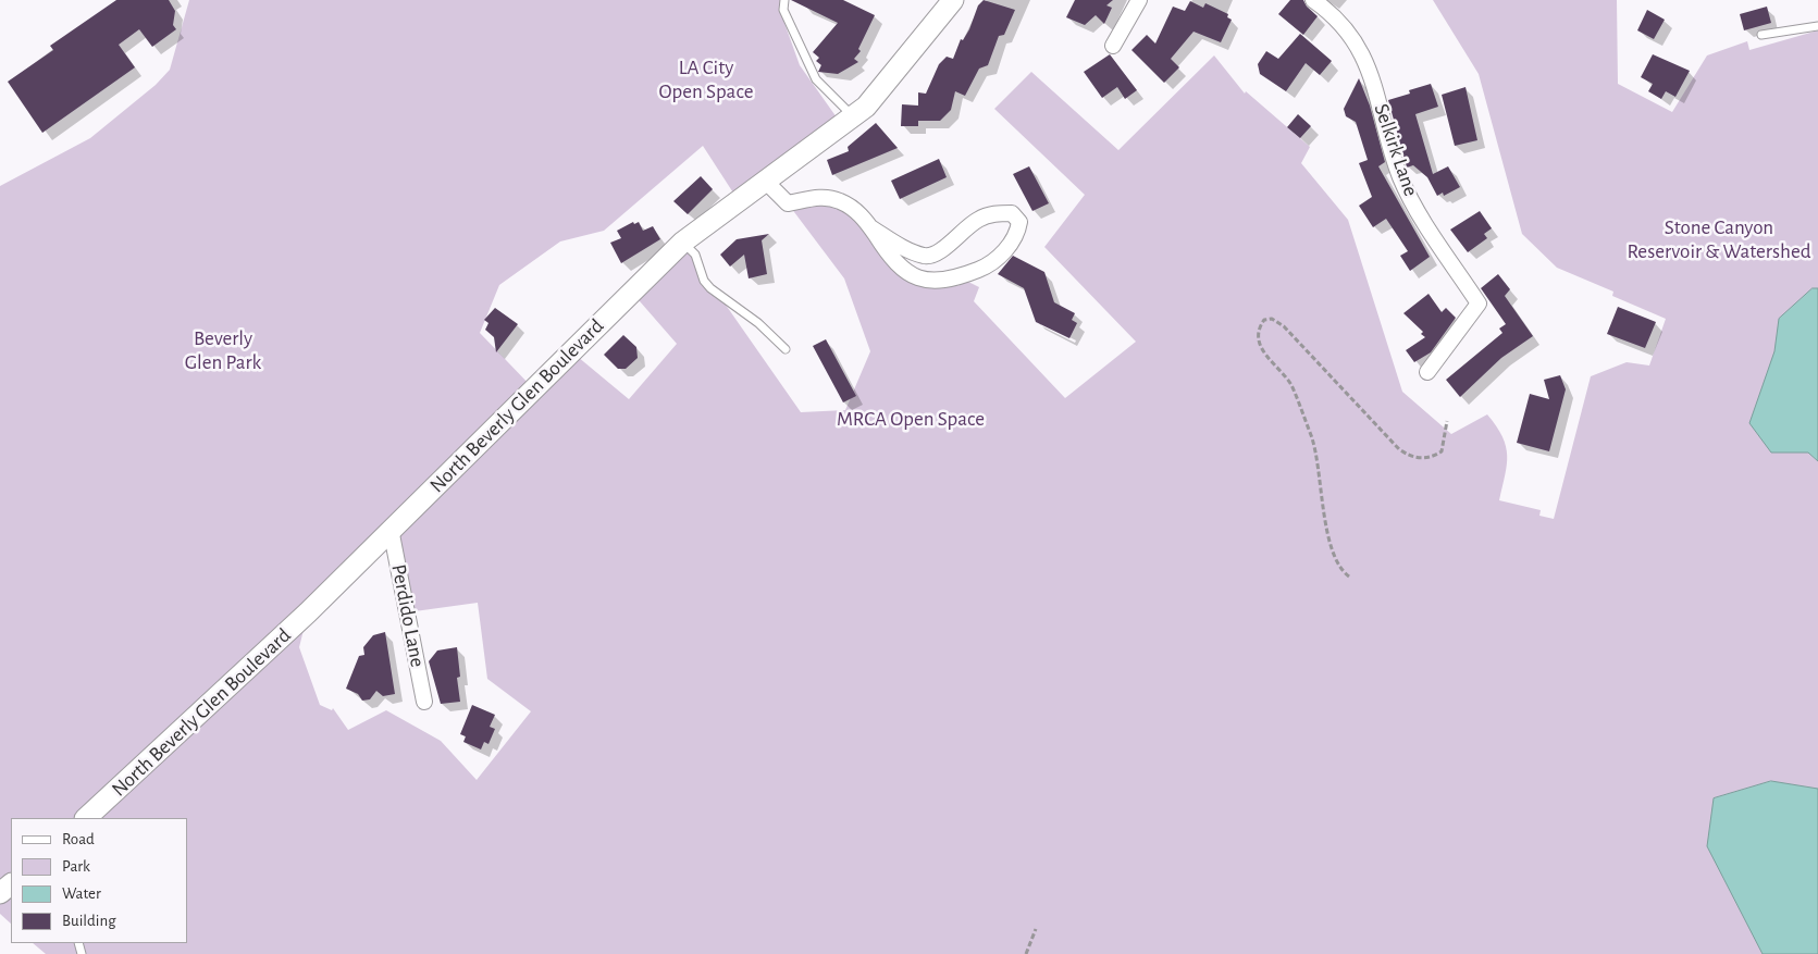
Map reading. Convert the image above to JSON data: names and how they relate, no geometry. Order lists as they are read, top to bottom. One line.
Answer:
{"streets":{"main road":["North Beverly Glen Boulevard"],"street":["Selkirk Lane","Perdido Lane"]},"crossings":[["North Beverly Glen Boulevard","Perdido Lane"]],"parks":["LA City Open Space","Stone Canyon Reservoir & Watershed","Beverly Glen Park","MRCA Open Space"],"legend":["Road","Park","Water","Building"]}
